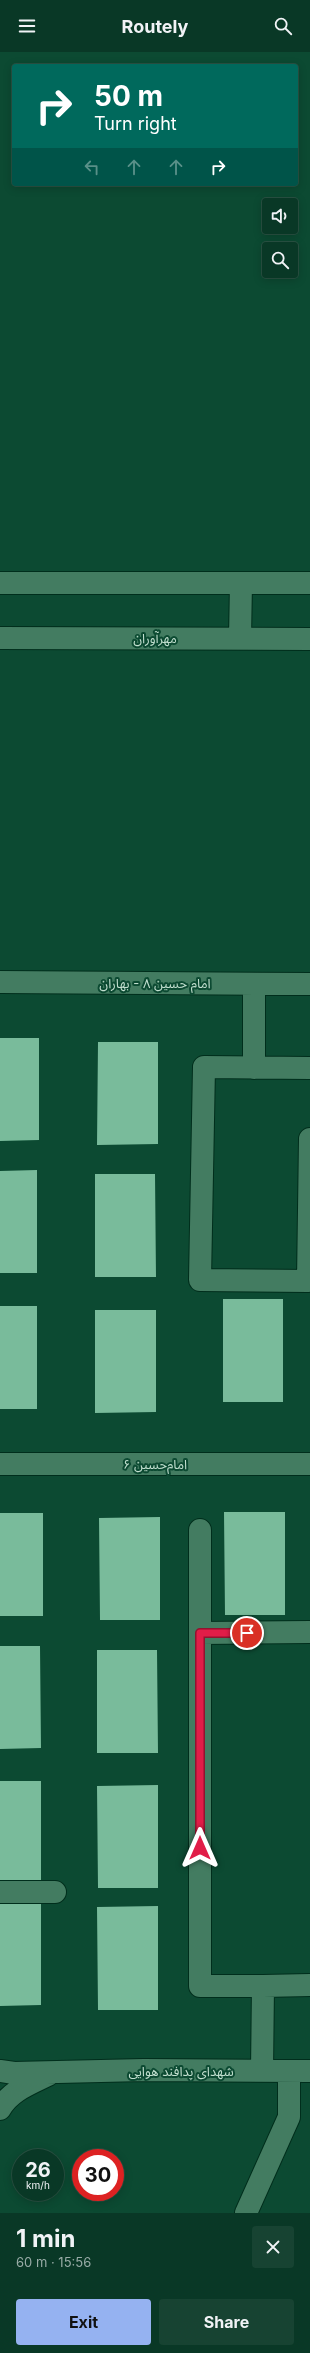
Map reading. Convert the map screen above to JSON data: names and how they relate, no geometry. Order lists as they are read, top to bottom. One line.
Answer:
{"streets":{"street":["مهرآوران","امام حسین ۸ - بهاران","امام‌حسین ۶","شهدای پدافند هوایی"]},"page":{"header":"Routely","turn":["50 m","Turn right"],"speed":"26 km/h","limit":"30","heading":["1 min","60 m · 15:56"],"buttons":["Exit","Share"]}}
